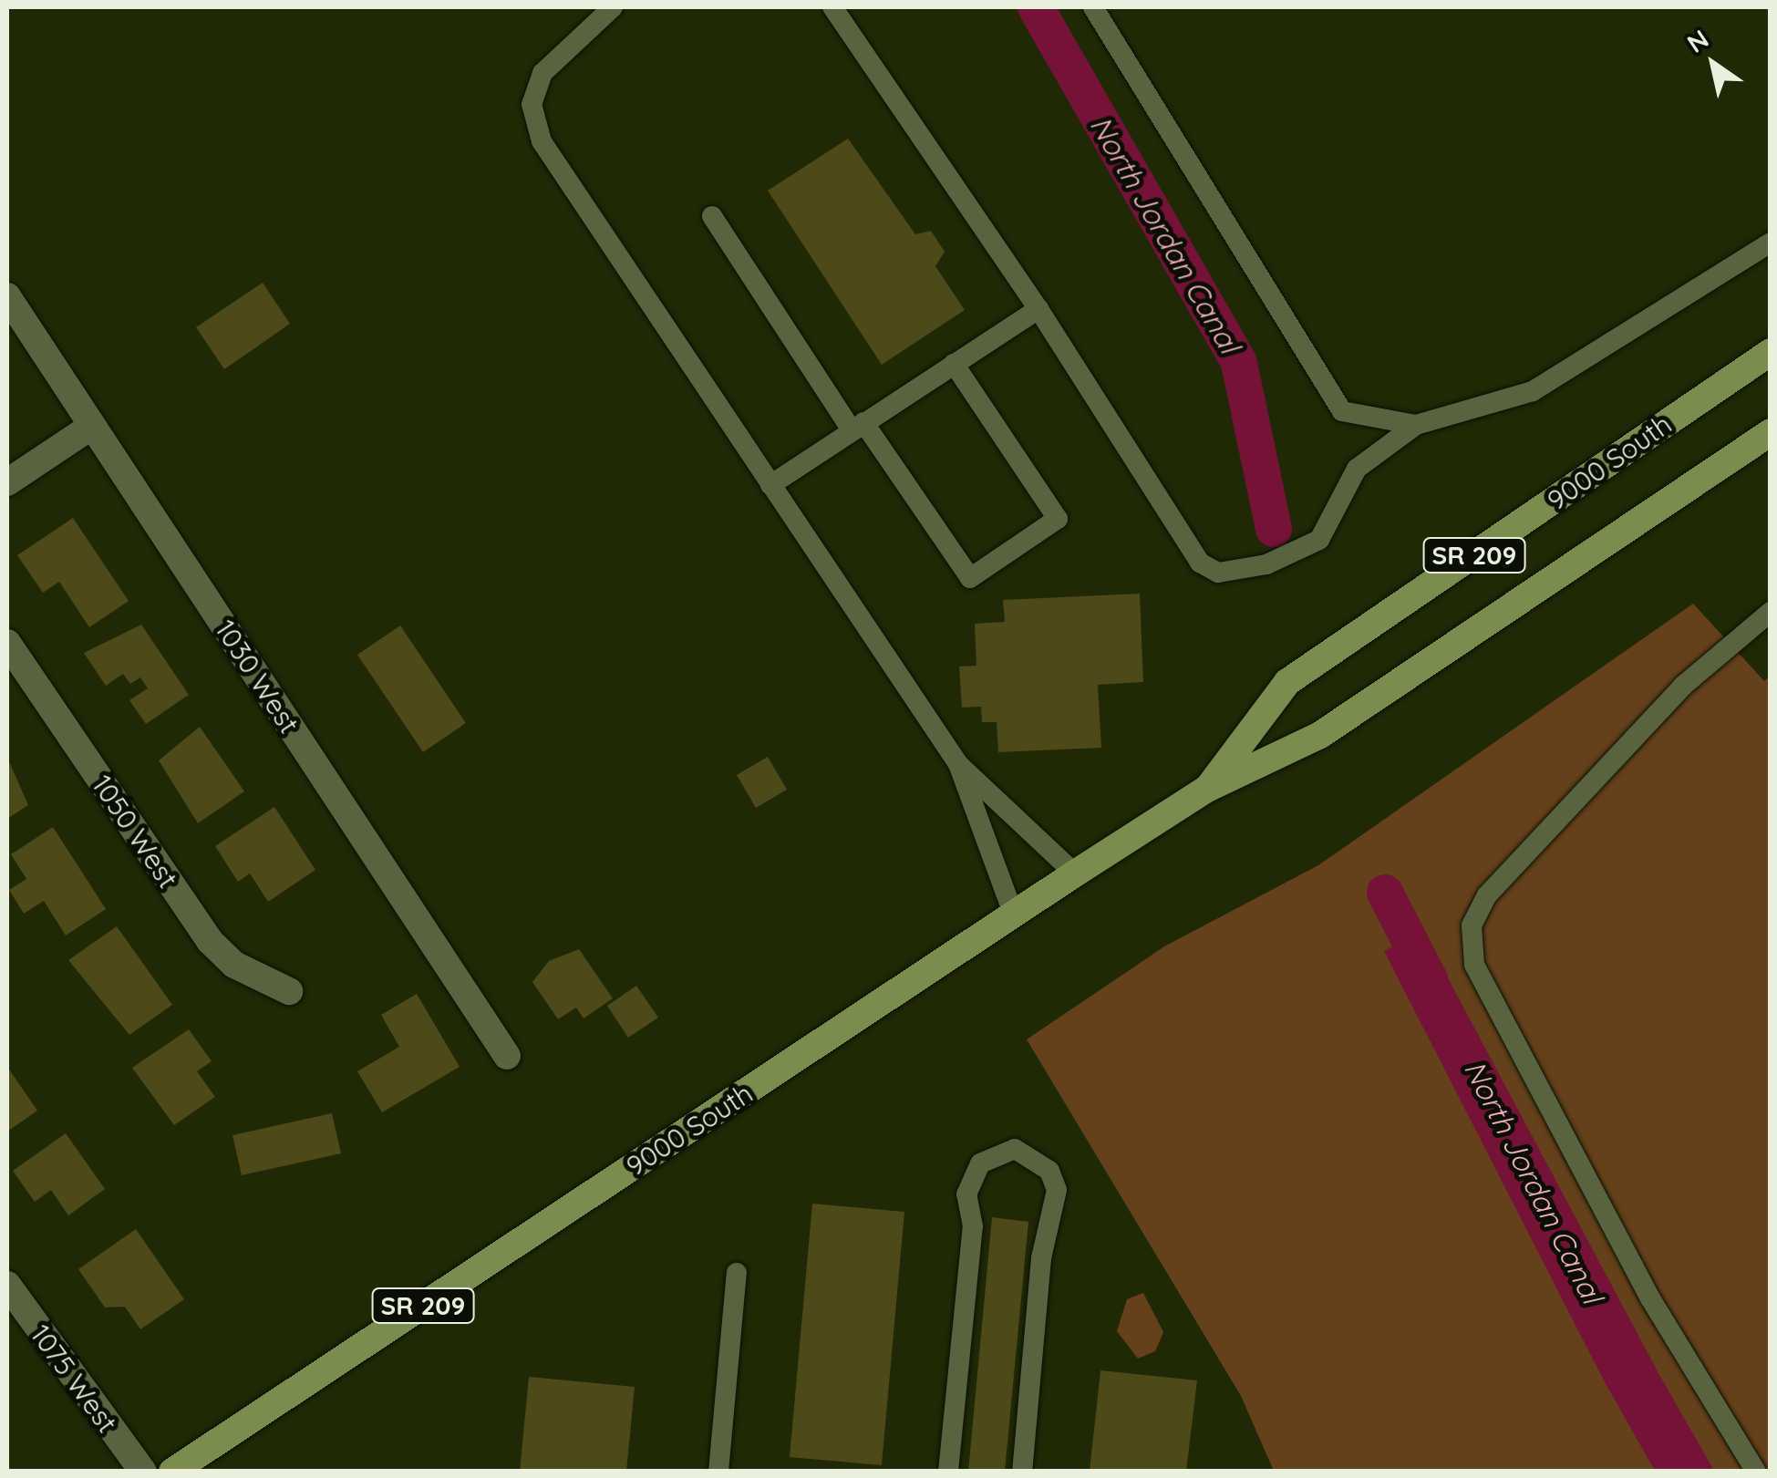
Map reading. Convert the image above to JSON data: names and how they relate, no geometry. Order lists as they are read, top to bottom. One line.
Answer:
{"streets":{"main road":["9000 South","SR 209"],"street":["1030 West","1050 West","1075 West"]},"water":["North Jordan Canal"],"north":"top left"}
